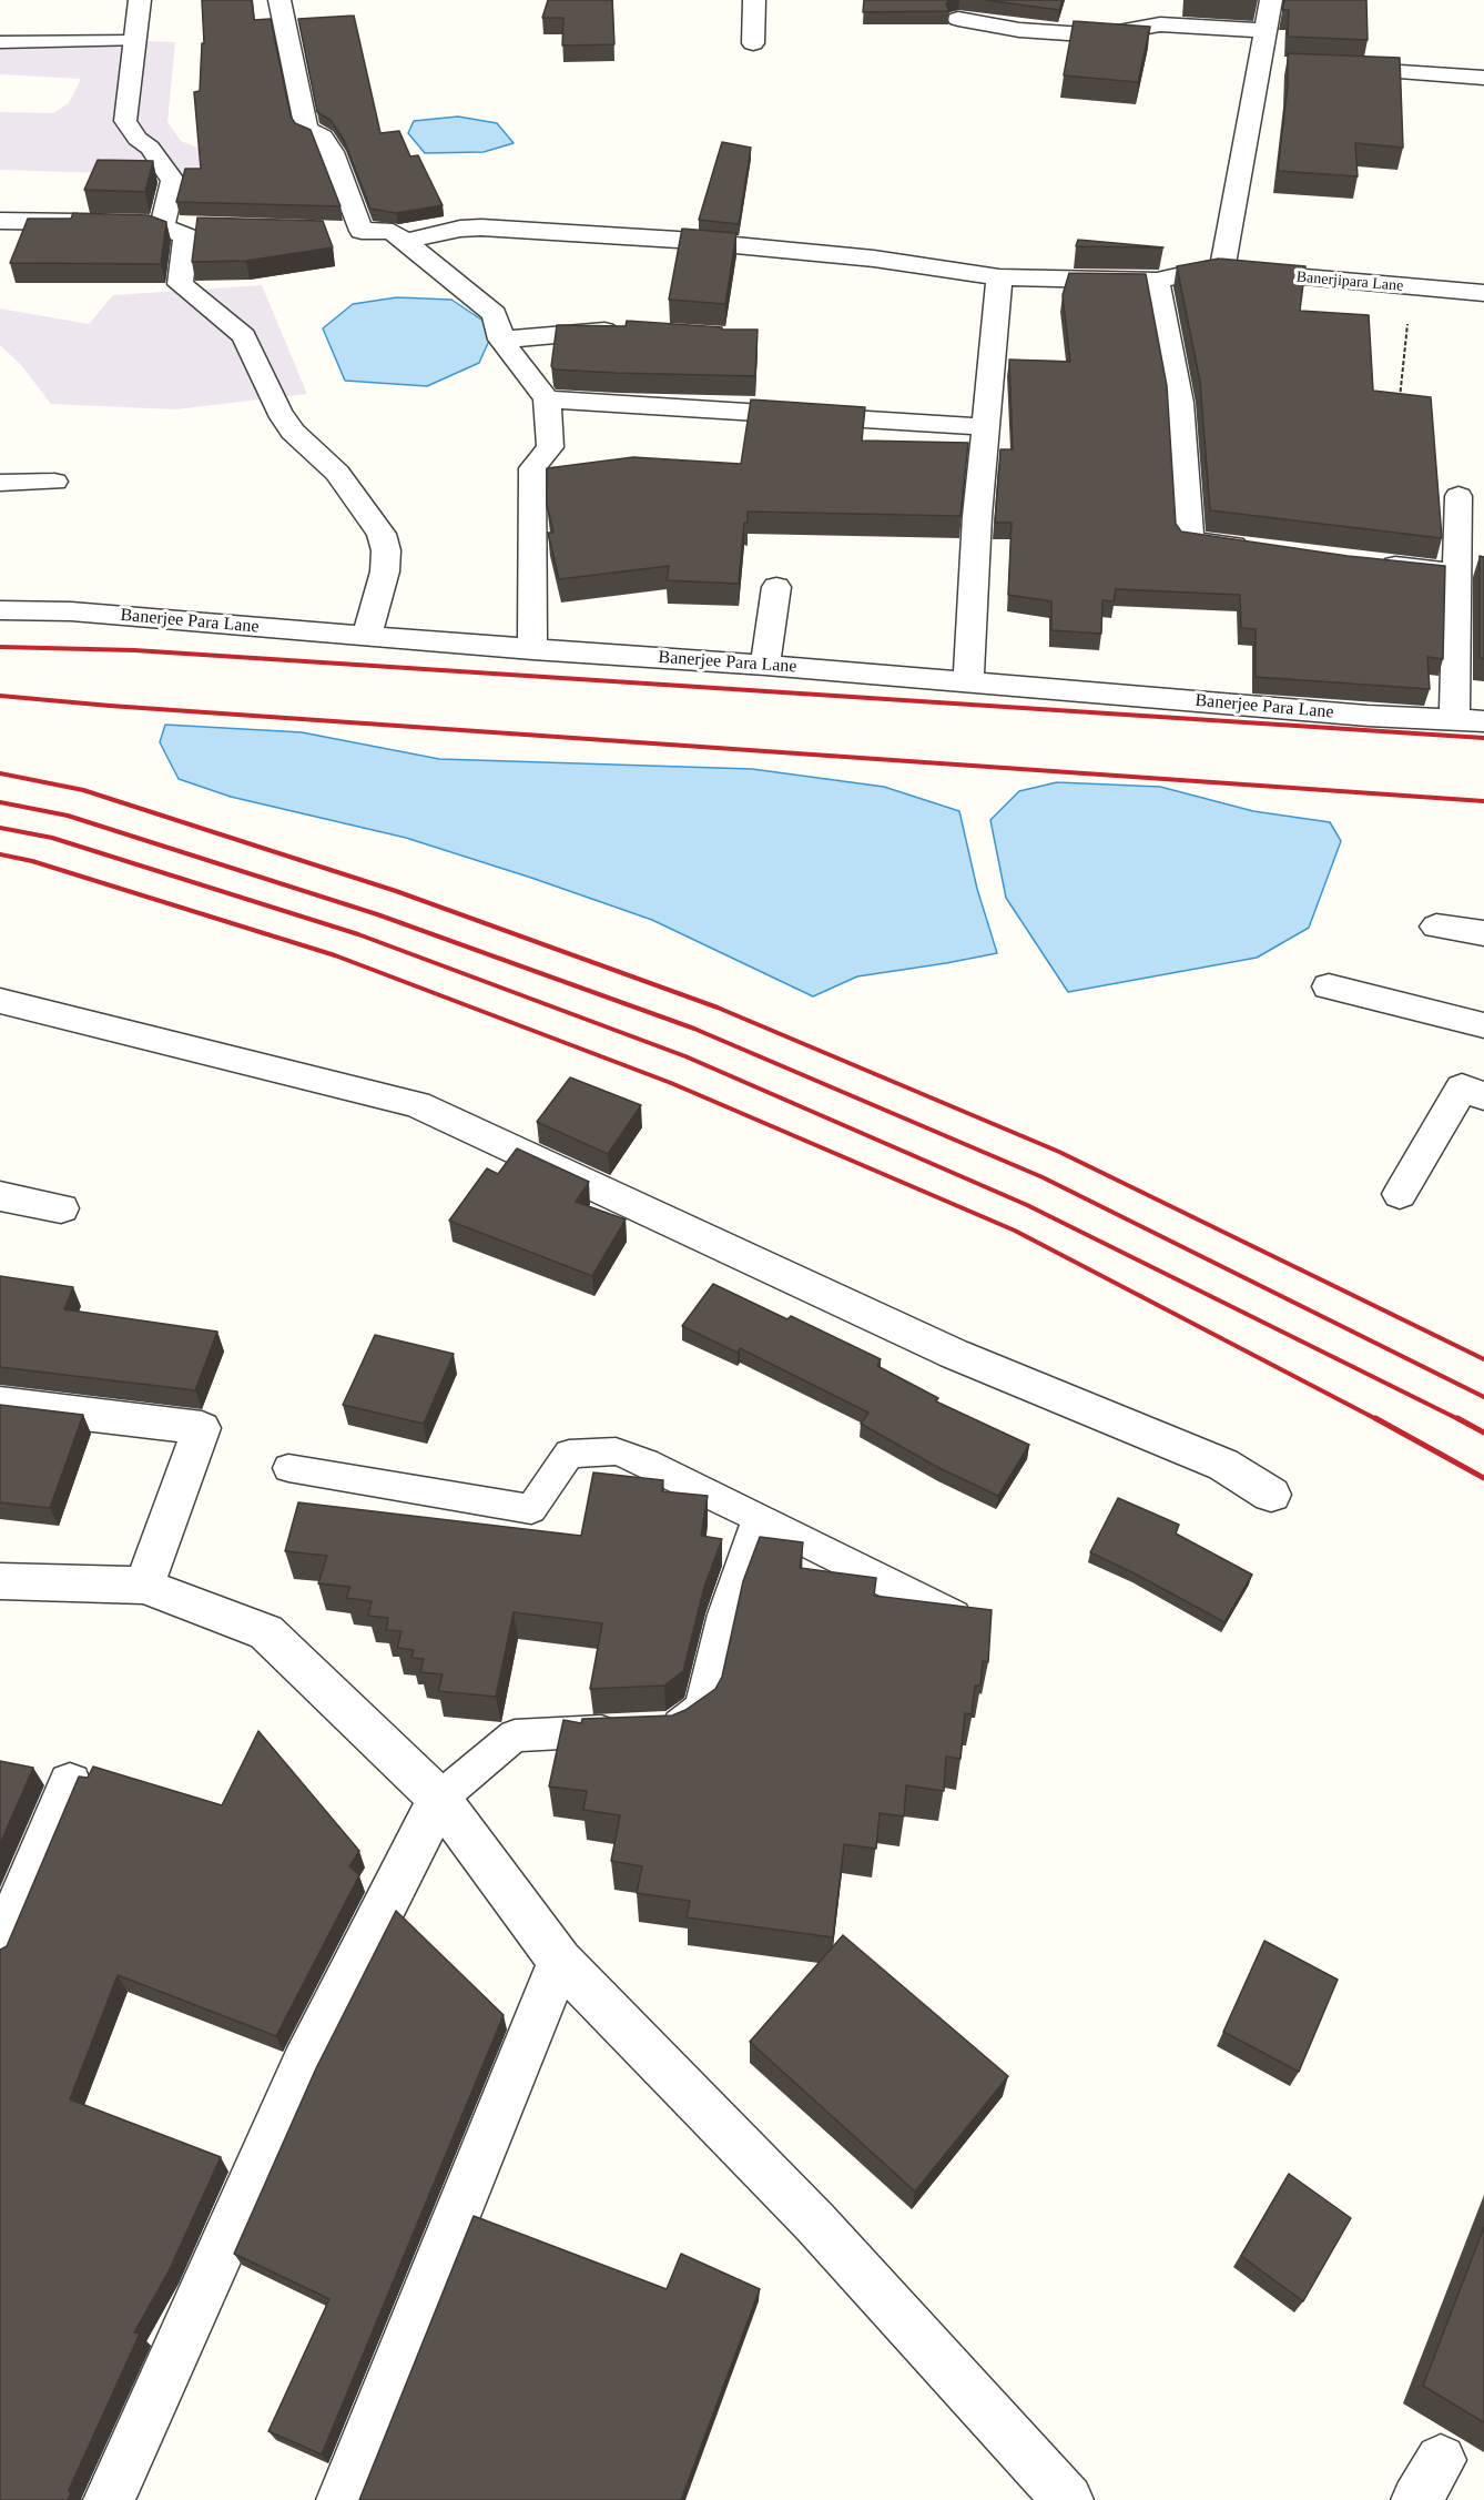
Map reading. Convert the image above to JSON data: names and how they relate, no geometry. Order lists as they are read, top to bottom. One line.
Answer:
{"streets":{"street":["Banerjipara Lane","Banerjee Para Lane"]}}
